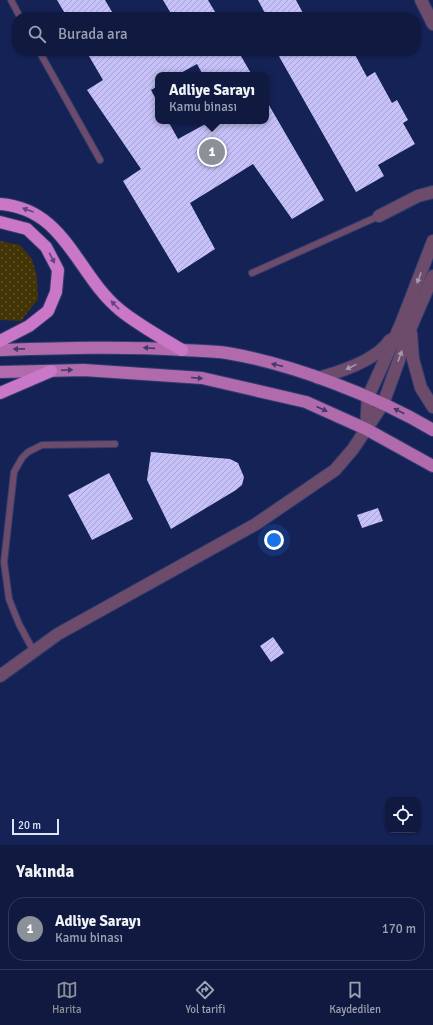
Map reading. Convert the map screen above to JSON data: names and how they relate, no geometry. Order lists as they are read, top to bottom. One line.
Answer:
{"scale_bar":"20 m","page":{"search":"Burada ara","popup":["Adliye Sarayı","Kamu binası"],"pins":"1","scale":"20 m","heading":"Yakında","list":[{"mark":"1","name":"Adliye Sarayı","note":"Kamu binası","value":"170 m"}],"nav":["Harita","Yol tarifi","Kaydedilen"]}}
